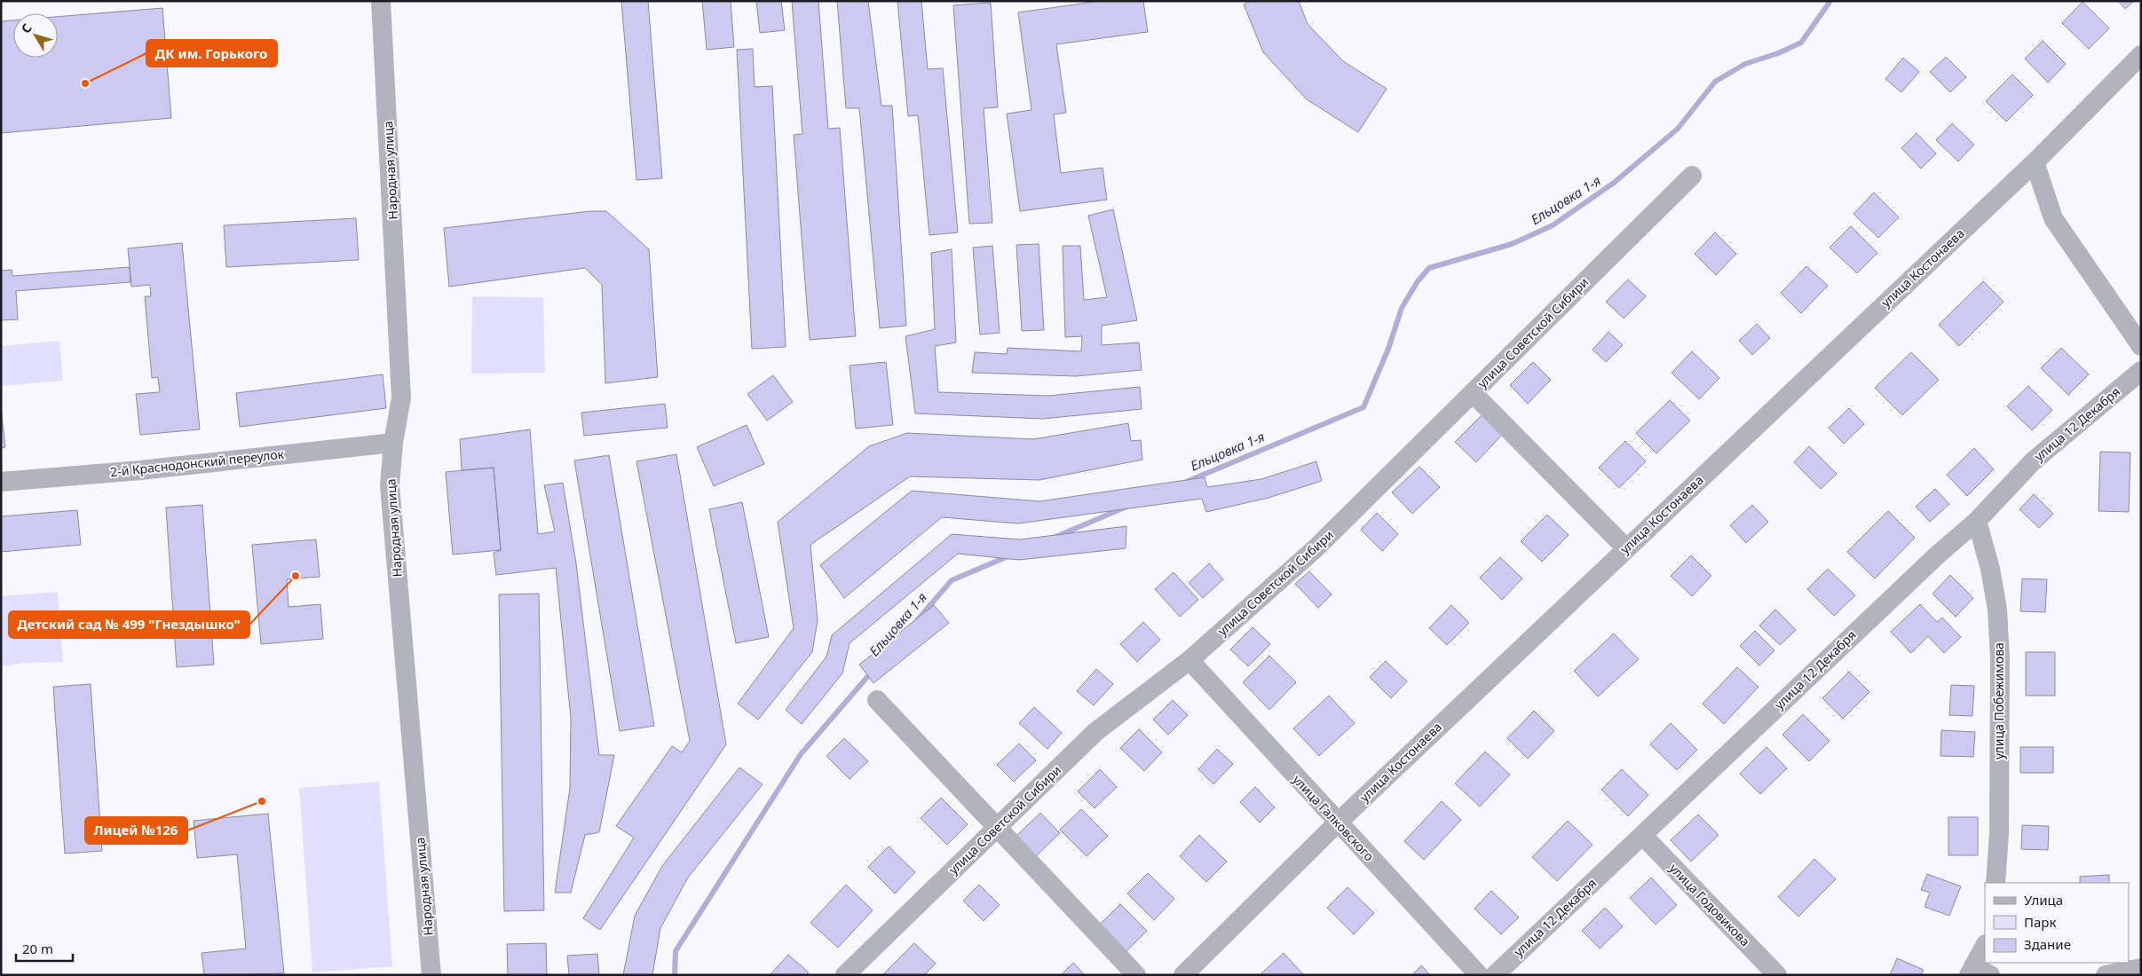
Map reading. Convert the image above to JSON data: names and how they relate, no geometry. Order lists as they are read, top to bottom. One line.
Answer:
{"streets":{"street":["Народная улица","улица Костонаева","улица Советской Сибири","улица 12 Декабря","2-й Краснодонский переулок","улица Побежимова","улица Галковского","улица Годовикова"]},"crossings":[["Народная улица","2-й Краснодонский переулок"],["улица Костонаева","улица Галковского"],["улица Советской Сибири","улица Галковского"],["улица 12 Декабря","улица Побежимова"],["улица 12 Декабря","улица Годовикова"]],"water":["Ельцовка 1-я"],"places":["ДК им. Горького","Детский сад № 499 \"Гнездышко\"","Лицей №126"],"legend":["Улица","Парк","Здание"],"scale_bar":"20 m","north":"top left"}
